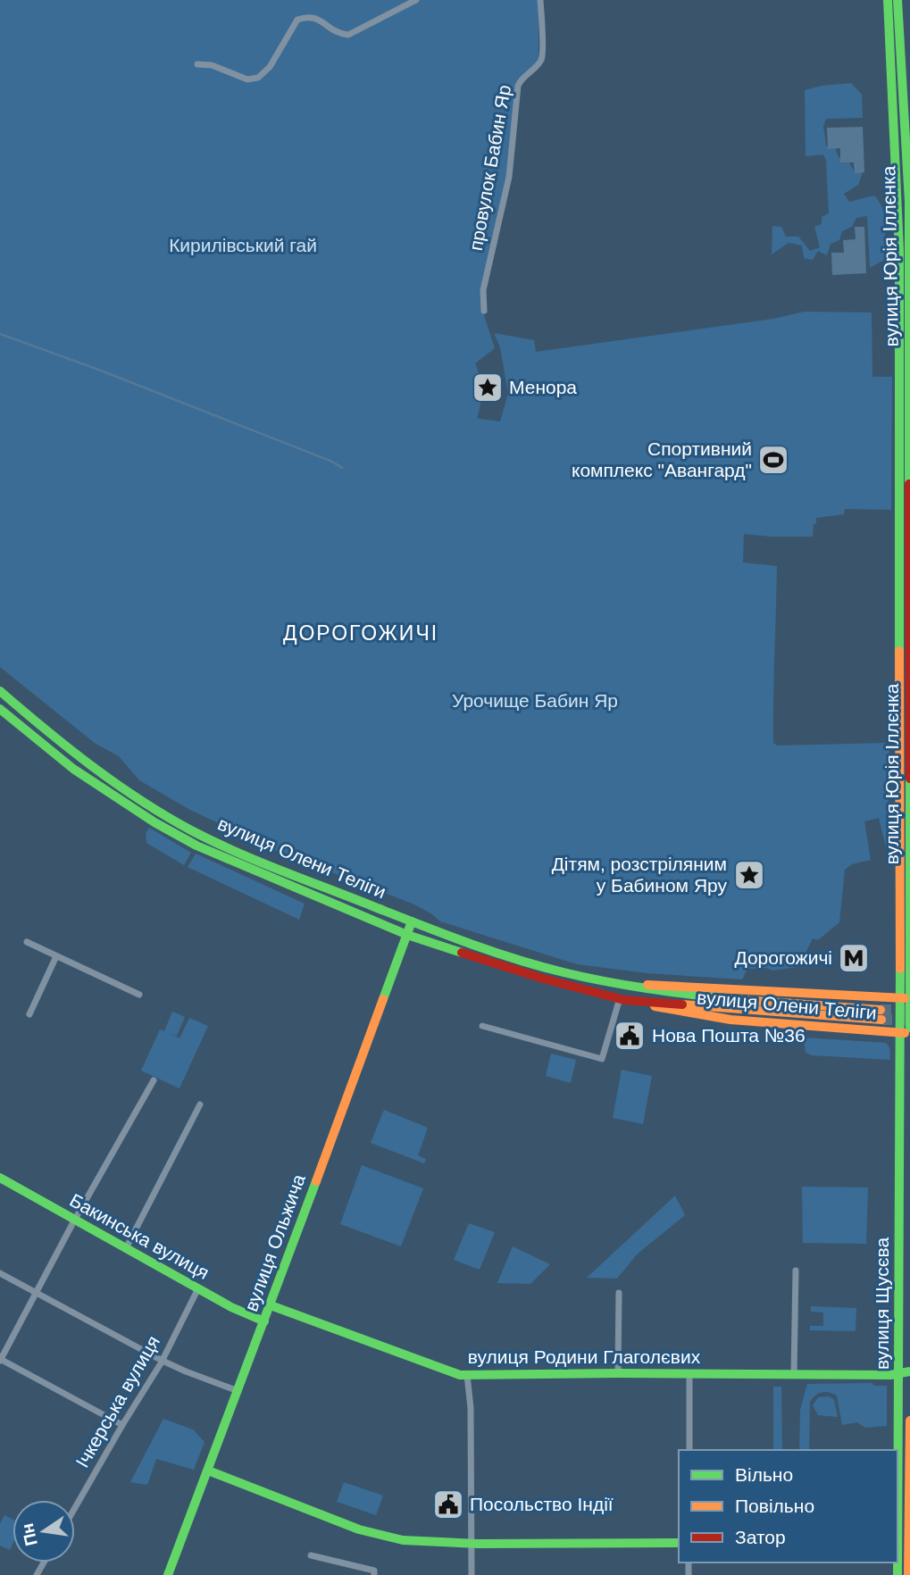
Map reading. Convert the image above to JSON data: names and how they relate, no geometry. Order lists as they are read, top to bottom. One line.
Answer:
{"streets":{"main road":["вулиця Юрія Іллєнка","вулиця Олени Теліги","Бакинська вулиця","вулиця Ольжича","вулиця Щусєва","вулиця Родини Глаголєвих"],"street":["провулок Бабин Яр","Ічкерська вулиця"]},"crossings":[["вулиця Юрія Іллєнка","вулиця Олени Теліги"],["вулиця Юрія Іллєнка","вулиця Щусєва"],["вулиця Олени Теліги","вулиця Ольжича"],["вулиця Олени Теліги","вулиця Щусєва"],["Бакинська вулиця","вулиця Ольжича"],["Бакинська вулиця","Ічкерська вулиця"],["вулиця Ольжича","вулиця Родини Глаголєвих"],["вулиця Щусєва","вулиця Родини Глаголєвих"]],"districts":["ДОРОГОЖИЧІ"],"parks":["Кирилівський гай","Урочище Бабин Яр"],"places":{"place":["Менора","Дітям, розстріляним у Бабином Яру"],"sports":["Спортивний комплекс \"Авангард\""],"metro station":["Дорогожичі"],"public building":["Нова Пошта №36","Посольство Індії"]},"legend":["Вільно","Повільно","Затор"],"north":"left"}
